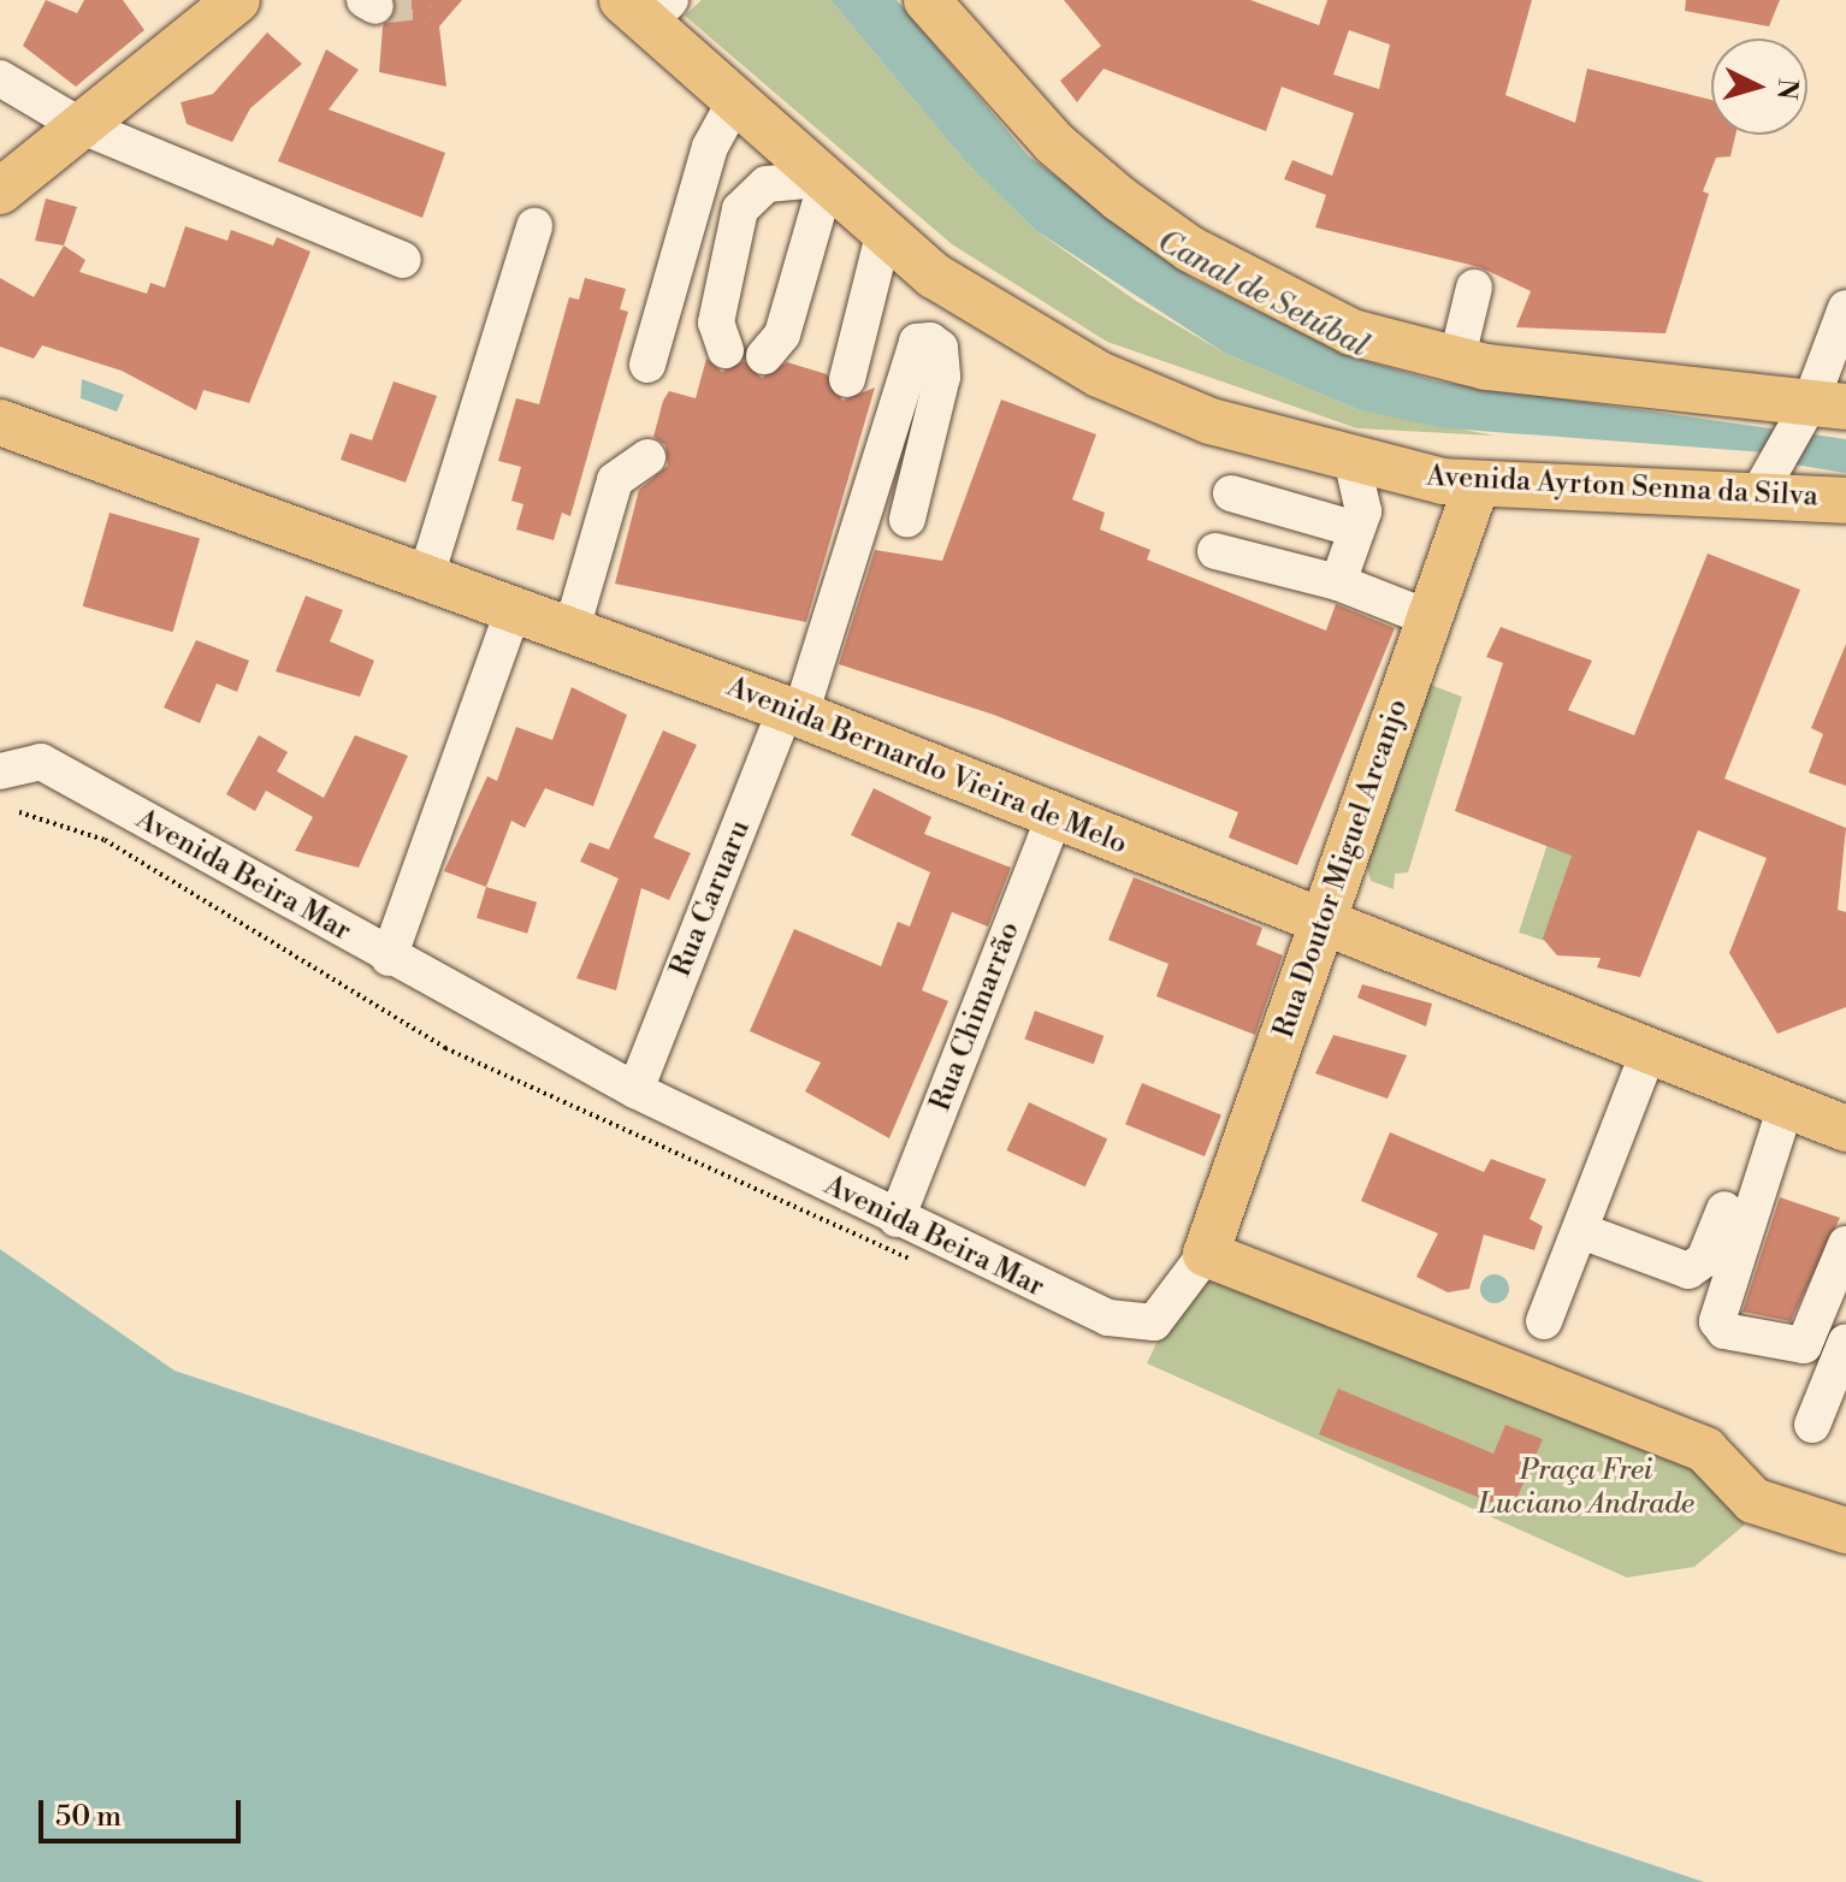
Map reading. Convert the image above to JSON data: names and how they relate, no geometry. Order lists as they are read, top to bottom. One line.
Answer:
{"streets":{"main road":["Avenida Ayrton Senna da Silva","Avenida Bernardo Vieira de Melo","Rua Doutor Miguel Arcanjo"],"street":["Avenida Beira Mar","Rua Caruaru","Rua Chimarrão"]},"crossings":[["Avenida Ayrton Senna da Silva","Rua Doutor Miguel Arcanjo"],["Avenida Bernardo Vieira de Melo","Rua Doutor Miguel Arcanjo"],["Avenida Bernardo Vieira de Melo","Rua Caruaru"],["Avenida Bernardo Vieira de Melo","Rua Chimarrão"],["Rua Doutor Miguel Arcanjo","Avenida Beira Mar"],["Avenida Beira Mar","Rua Caruaru"],["Avenida Beira Mar","Rua Chimarrão"]],"water":["Canal de Setúbal"],"parks":["Praça Frei Luciano Andrade"],"scale_bar":"50 m","north":"right"}
